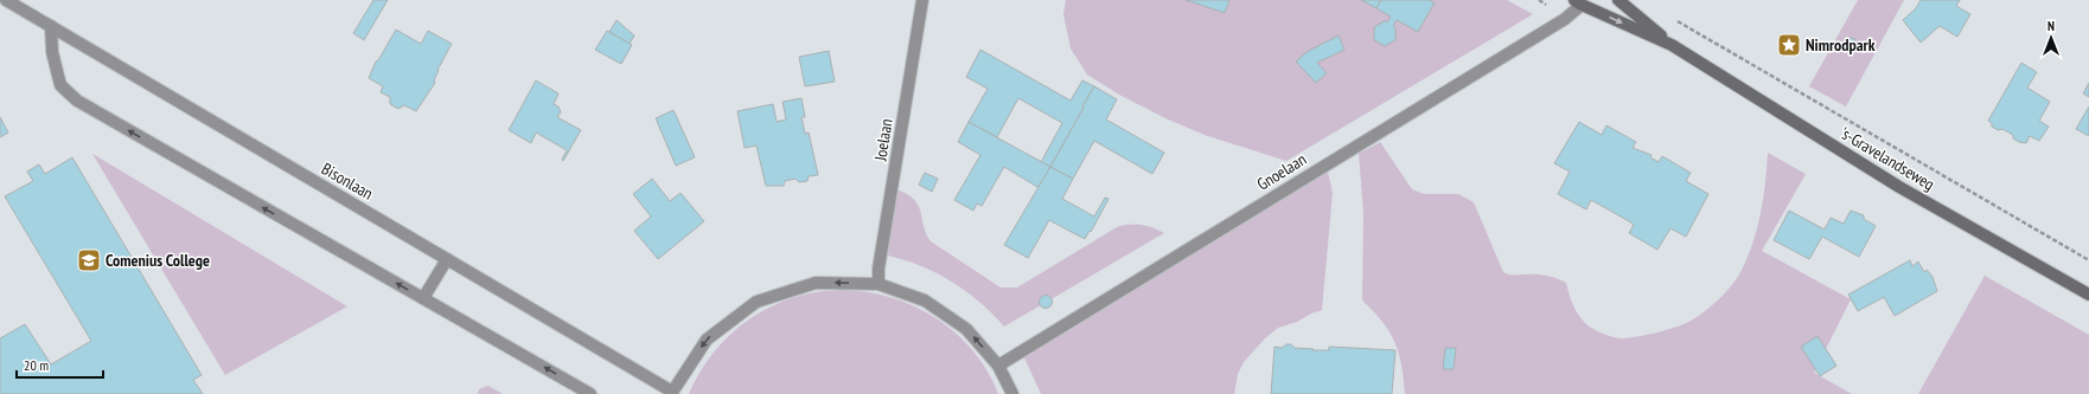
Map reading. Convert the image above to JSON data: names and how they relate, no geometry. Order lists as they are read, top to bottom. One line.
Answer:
{"streets":{"street":["Joelaan","'s-Gravelandseweg","Gnoelaan","Bisonlaan"]},"crossings":[["'s-Gravelandseweg","Gnoelaan"]],"places":{"place":["Nimrodpark"],"school or university":["Comenius College"]},"scale_bar":"20 m","north":"top"}
